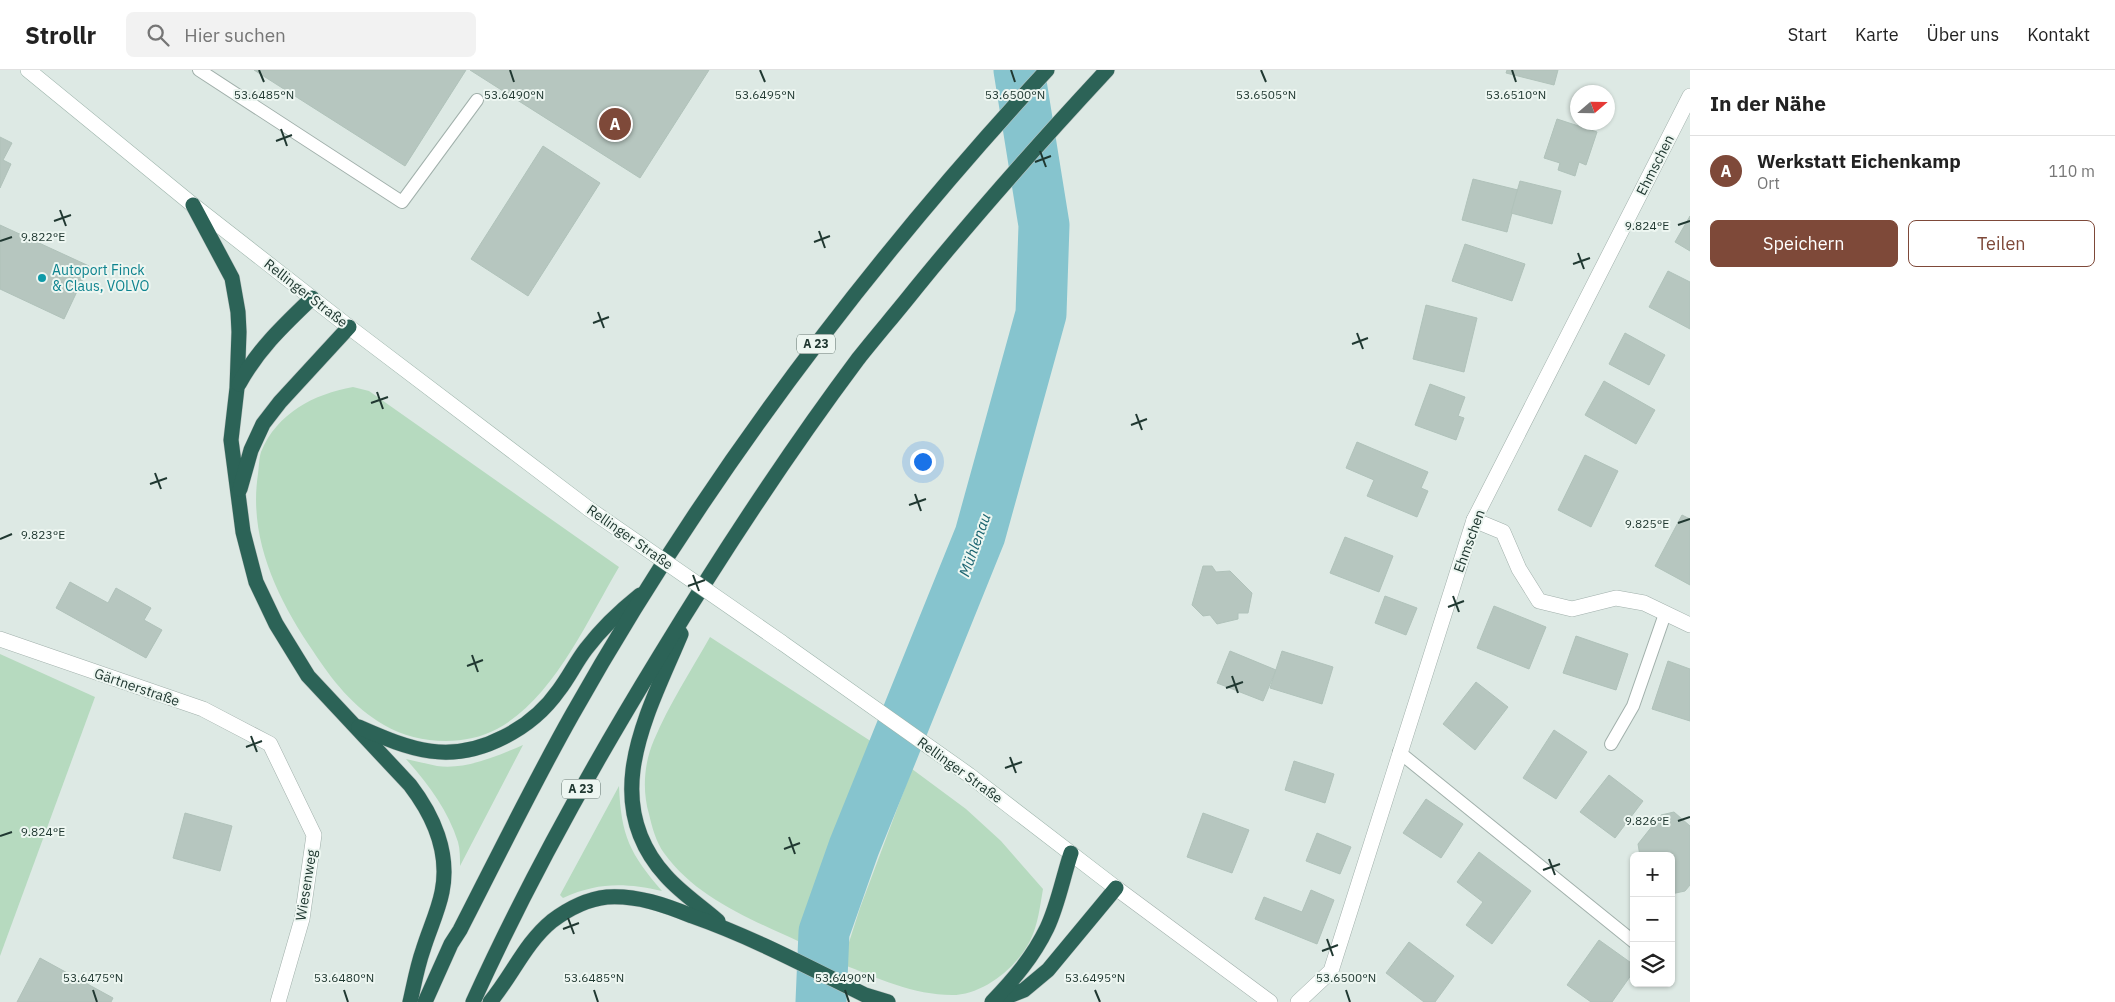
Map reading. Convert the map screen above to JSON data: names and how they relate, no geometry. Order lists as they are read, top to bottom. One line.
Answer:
{"streets":{"highway":["A 23"],"street":["Ehmschen","Rellinger Straße","Gärtnerstraße","Wiesenweg"]},"crossings":[["Gärtnerstraße","Wiesenweg"]],"water":["Mühlenau"],"places":["Autoport Finck & Claus, VOLVO"],"north":"right","page":{"header":"Strollr","search":"Hier suchen","nav":["Start","Karte","Über uns","Kontakt"],"heading":"In der Nähe","pins":"A","list":[{"mark":"A","name":"Werkstatt Eichenkamp","note":"Ort","value":"110 m"}],"buttons":["Speichern","Teilen"],"map_buttons":["+","−"]},"coordinates":["53.6485°N","53.6500°N","53.6505°N","53.6490°N","53.6495°N","53.6510°N","9.824°E","9.822°E","9.825°E","9.823°E","9.826°E","53.6475°N","53.6480°N"]}
